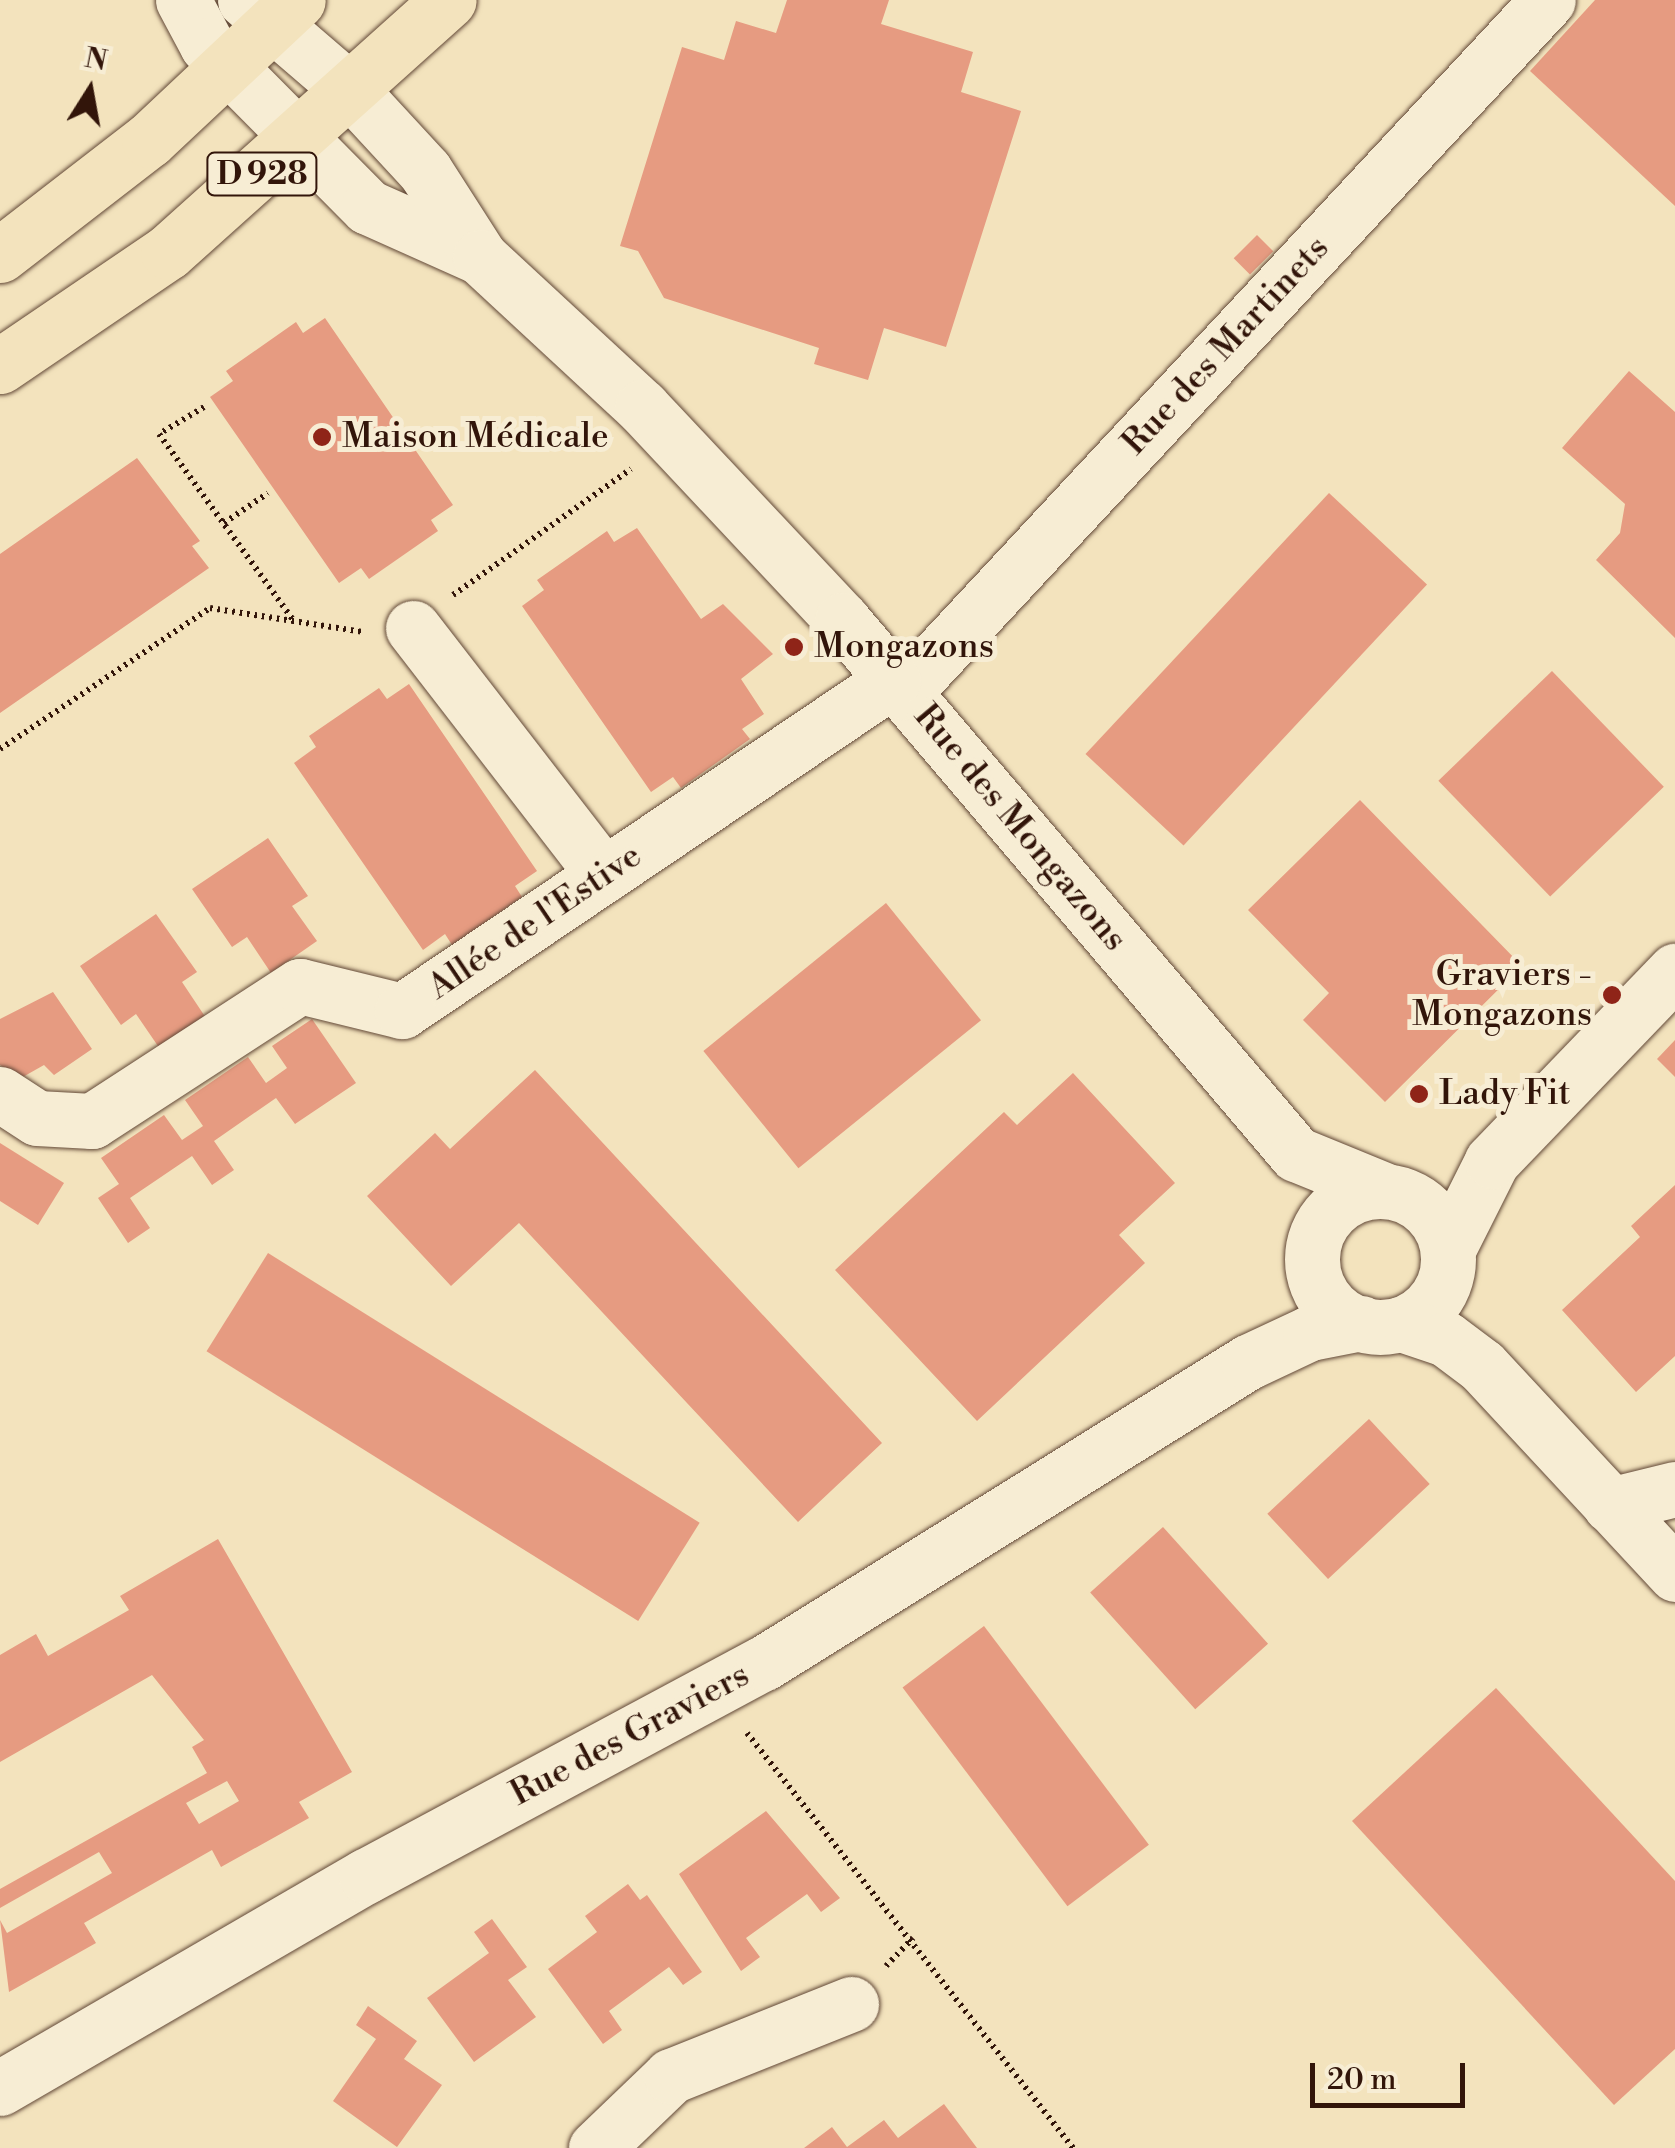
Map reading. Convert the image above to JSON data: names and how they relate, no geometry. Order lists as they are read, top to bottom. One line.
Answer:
{"streets":{"main road":["D 928"],"street":["Rue des Martinets","Rue des Mongazons","Allée de l'Estive","Rue des Graviers"]},"crossings":[["Rue des Martinets","Rue des Mongazons"],["Rue des Martinets","Allée de l'Estive"],["Rue des Mongazons","Allée de l'Estive"],["Rue des Mongazons","Rue des Graviers"]],"places":["Maison Médicale","Mongazons","Graviers - Mongazons","Lady Fit"],"scale_bar":"20 m","north":"top"}
